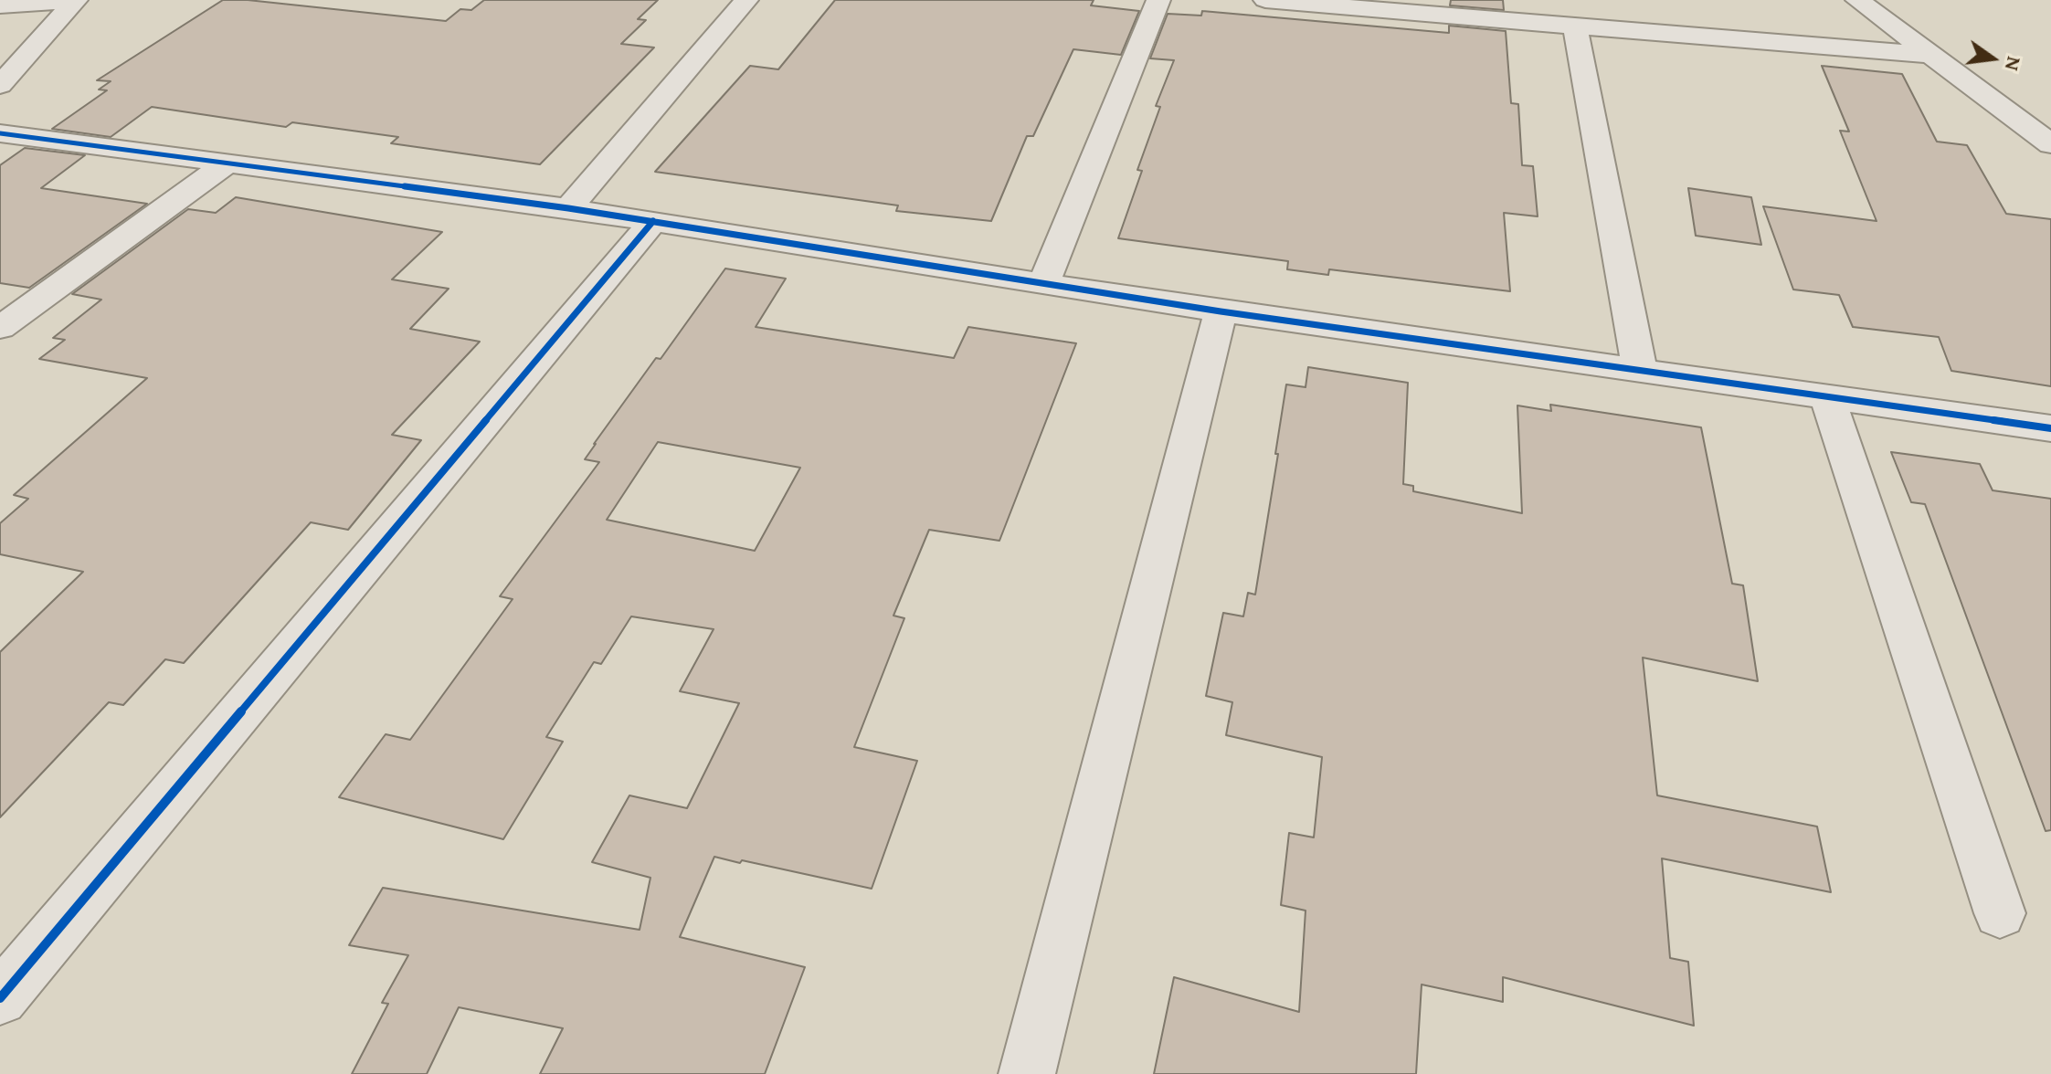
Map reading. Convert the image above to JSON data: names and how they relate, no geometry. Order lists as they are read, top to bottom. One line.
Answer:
{"north":"right"}
